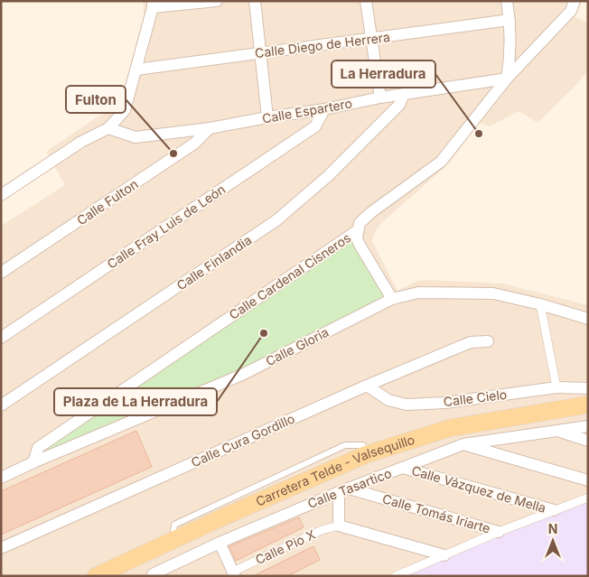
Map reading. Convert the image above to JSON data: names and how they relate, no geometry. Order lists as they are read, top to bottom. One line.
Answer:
{"streets":{"main road":["Carretera Telde - Valsequillo"],"street":["Calle Diego de Herrera","Calle Espartero","Calle Fulton","Calle Fray Luis de León","Calle Finlandia","Calle Cardenal Cisneros","Calle Gloria","Calle Cielo","Calle Cura Gordillo","Calle Tasartico","Calle Vázquez de Mella","Calle Tomás Iriarte","Calle Pio X"]},"crossings":[["Calle Espartero","Calle Fulton"],["Calle Espartero","Calle Fray Luis de León"],["Calle Espartero","Calle Finlandia"],["Calle Espartero","Calle Cardenal Cisneros"],["Calle Cardenal Cisneros","Calle Gloria"],["Calle Cielo","Calle Cura Gordillo"],["Calle Tasartico","Calle Vázquez de Mella"],["Calle Tasartico","Calle Tomás Iriarte"]],"places":["La Herradura","Fulton","Plaza de La Herradura"],"north":"top"}
